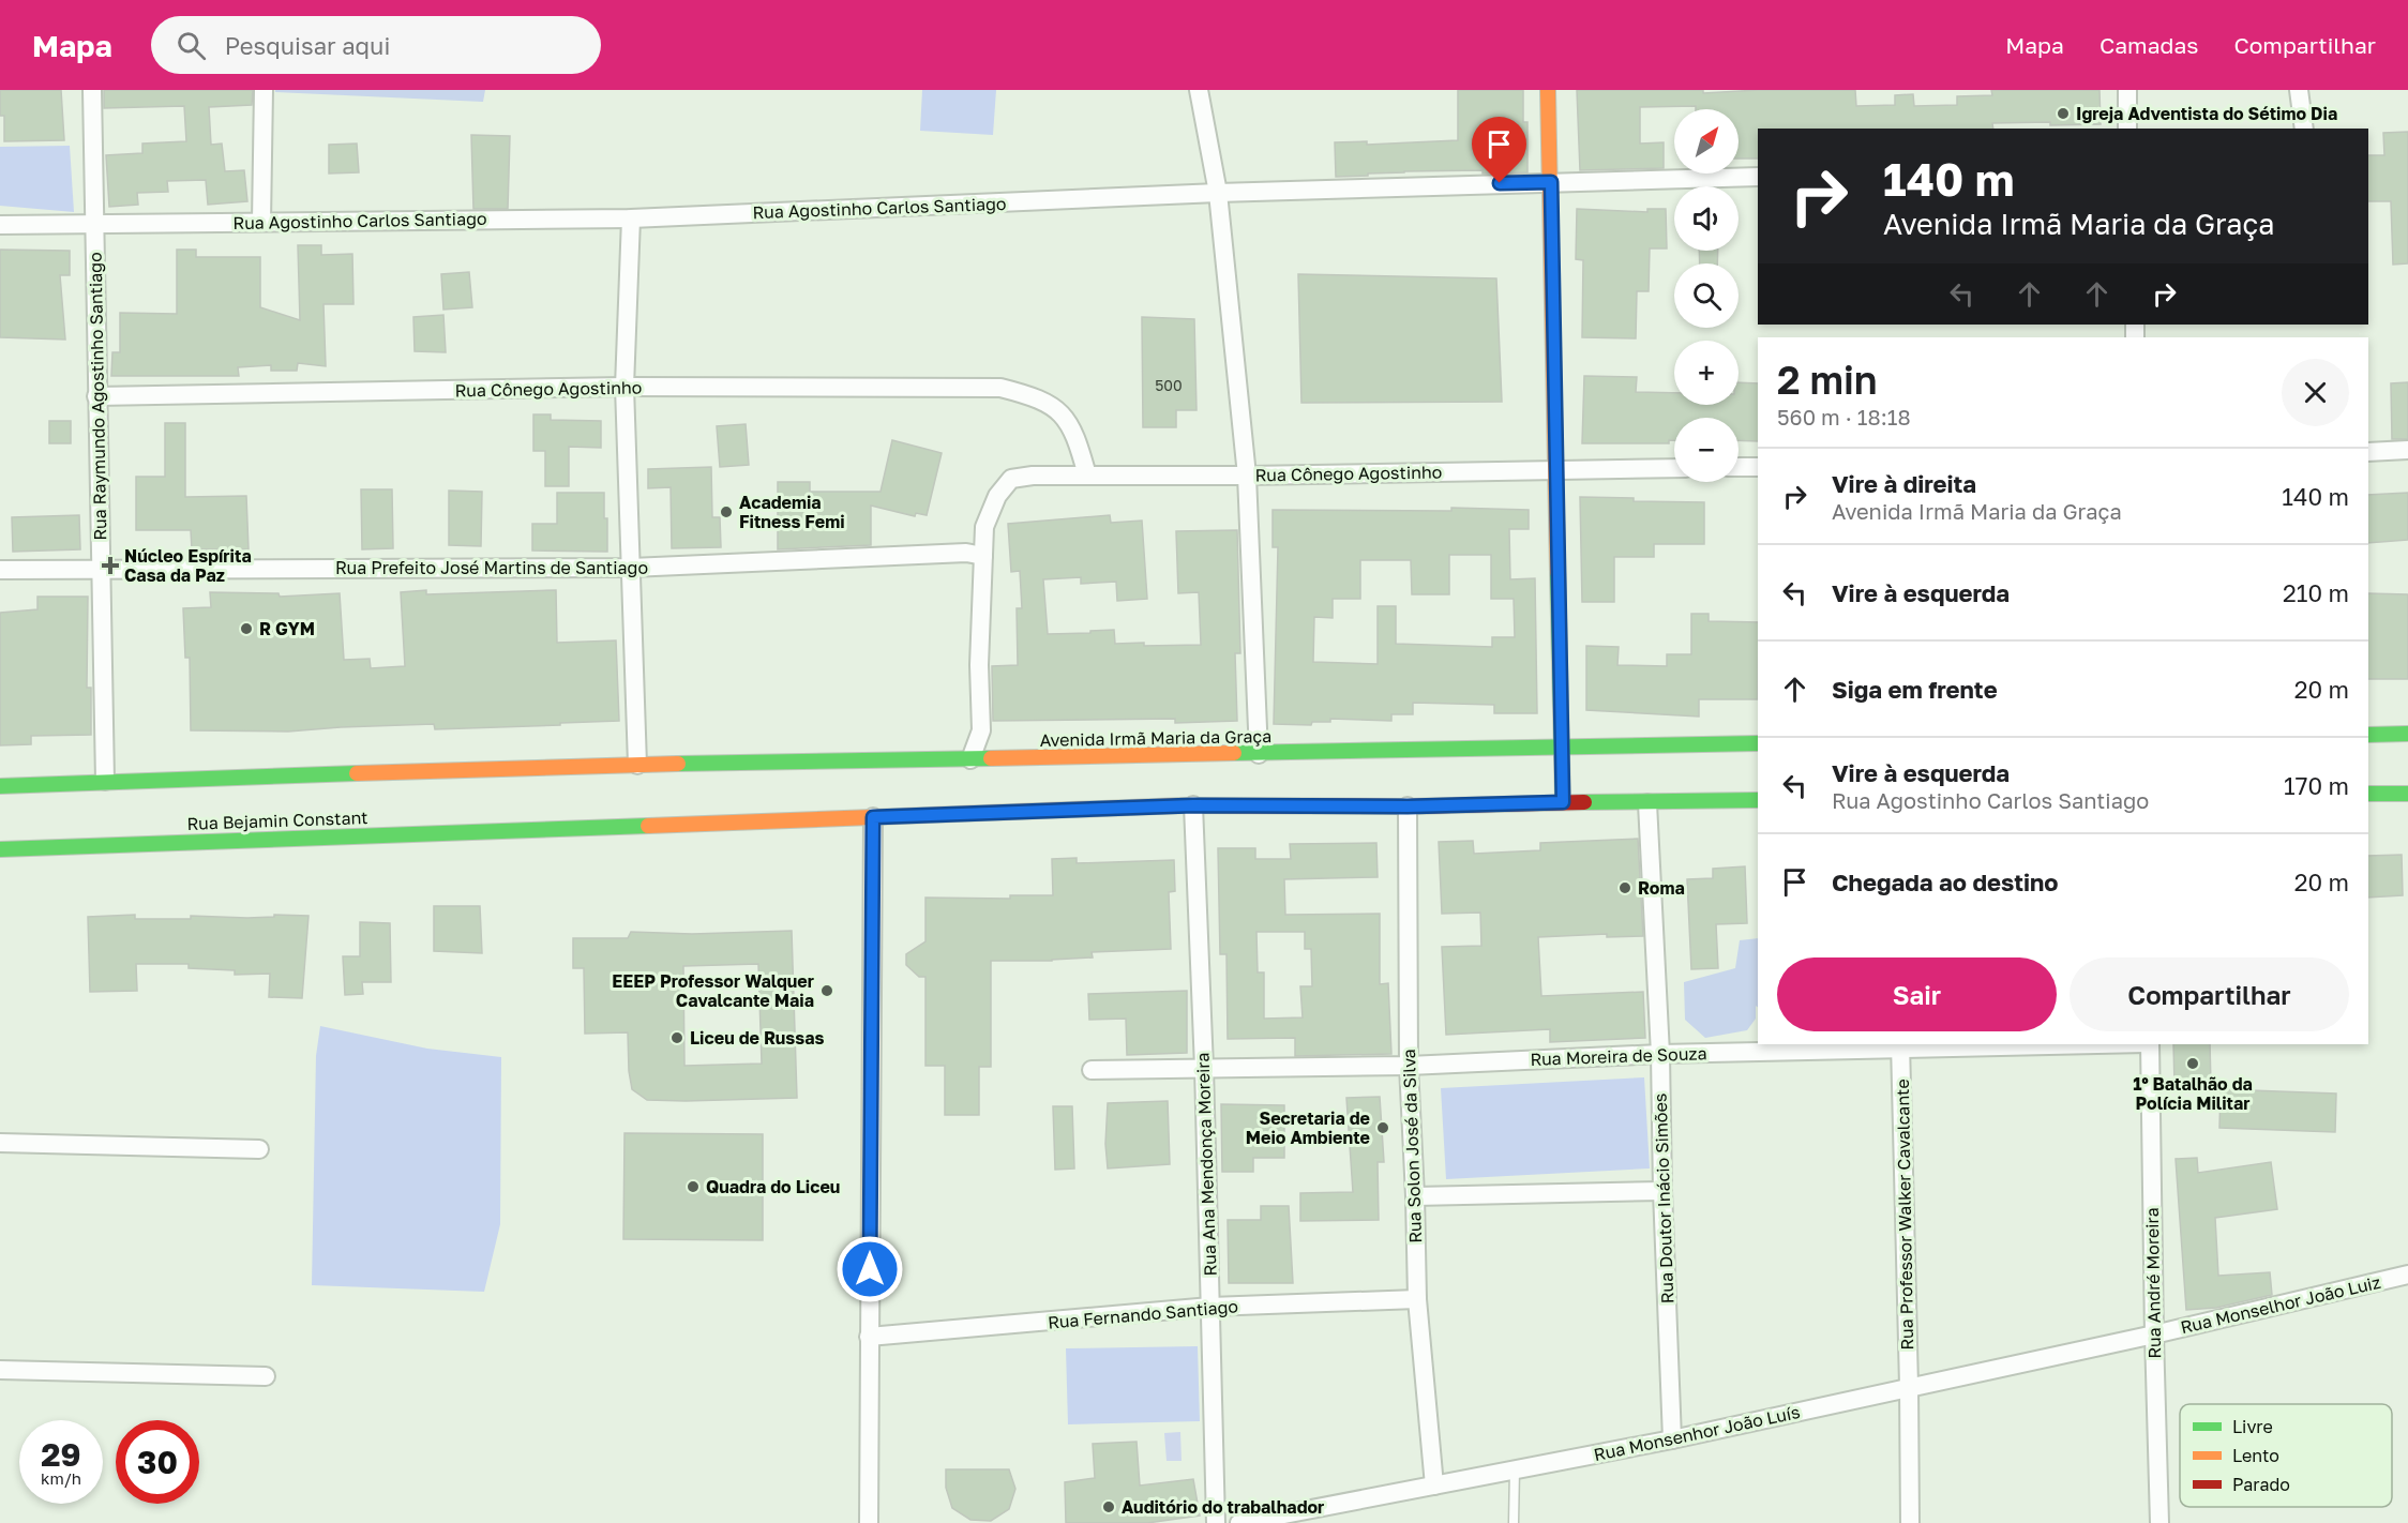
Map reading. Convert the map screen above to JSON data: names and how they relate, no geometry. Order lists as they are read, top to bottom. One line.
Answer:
{"streets":{"main road":["Avenida Irmã Maria da Graça","Rua Bejamin Constant"],"street":["Rua Agostinho Carlos Santiago","Rua Cônego Agostinho","Rua Raymundo Agostinho Santiago","Rua Prefeito José Martins de Santiago","Rua Moreira de Souza","Rua Solon José da Silva","Rua Ana Mendonça Moreira","Rua Doutor Inácio Simões","Rua Professor Walker Cavalcante","Rua André Moreira","Rua Monselhor João Luiz","Rua Fernando Santiago","Rua Monsenhor João Luís"]},"crossings":[["Rua Agostinho Carlos Santiago","Rua Raymundo Agostinho Santiago"],["Rua Cônego Agostinho","Rua Raymundo Agostinho Santiago"],["Rua Cônego Agostinho","Rua Prefeito José Martins de Santiago"],["Rua Raymundo Agostinho Santiago","Rua Prefeito José Martins de Santiago"],["Rua Raymundo Agostinho Santiago","Avenida Irmã Maria da Graça"],["Rua Moreira de Souza","Rua Solon José da Silva"],["Rua Moreira de Souza","Rua Ana Mendonça Moreira"],["Rua Moreira de Souza","Rua Doutor Inácio Simões"],["Rua Moreira de Souza","Rua Professor Walker Cavalcante"],["Rua Solon José da Silva","Rua Fernando Santiago"],["Rua Solon José da Silva","Rua Monsenhor João Luís"],["Rua Ana Mendonça Moreira","Rua Fernando Santiago"],["Rua Doutor Inácio Simões","Rua Monsenhor João Luís"],["Rua Professor Walker Cavalcante","Rua Monsenhor João Luís"],["Rua André Moreira","Rua Monselhor João Luiz"],["Rua André Moreira","Rua Monsenhor João Luís"],["Rua Monselhor João Luiz","Rua Monsenhor João Luís"]],"places":{"other":["Igreja Adventista do Sétimo Dia","Academia Fitness Femi","R GYM","Roma","EEEP Professor Walquer Cavalcante Maia","Liceu de Russas","1º Batalhão da Polícia Militar","Secretaria de Meio Ambiente","Quadra do Liceu","Auditório do trabalhador"],"health":["Núcleo Espírita Casa da Paz"]},"house_numbers":["500"],"legend":["Livre","Lento","Parado"],"north":"top right","page":{"header":"Mapa","search":"Pesquisar aqui","nav":["Mapa","Camadas","Compartilhar"],"map_buttons":["+","−"],"turn":["140 m","Avenida Irmã Maria da Graça"],"heading":["2 min","560 m · 18:18"],"list":[{"name":"Vire à direita","note":"Avenida Irmã Maria da Graça","value":"140 m"},{"name":"Vire à esquerda","value":"210 m"},{"name":"Siga em frente","value":"20 m"},{"name":"Vire à esquerda","note":"Rua Agostinho Carlos Santiago","value":"170 m"},{"name":"Chegada ao destino","value":"20 m"}],"buttons":["Sair","Compartilhar"],"speed":"29 km/h","limit":"30"}}
